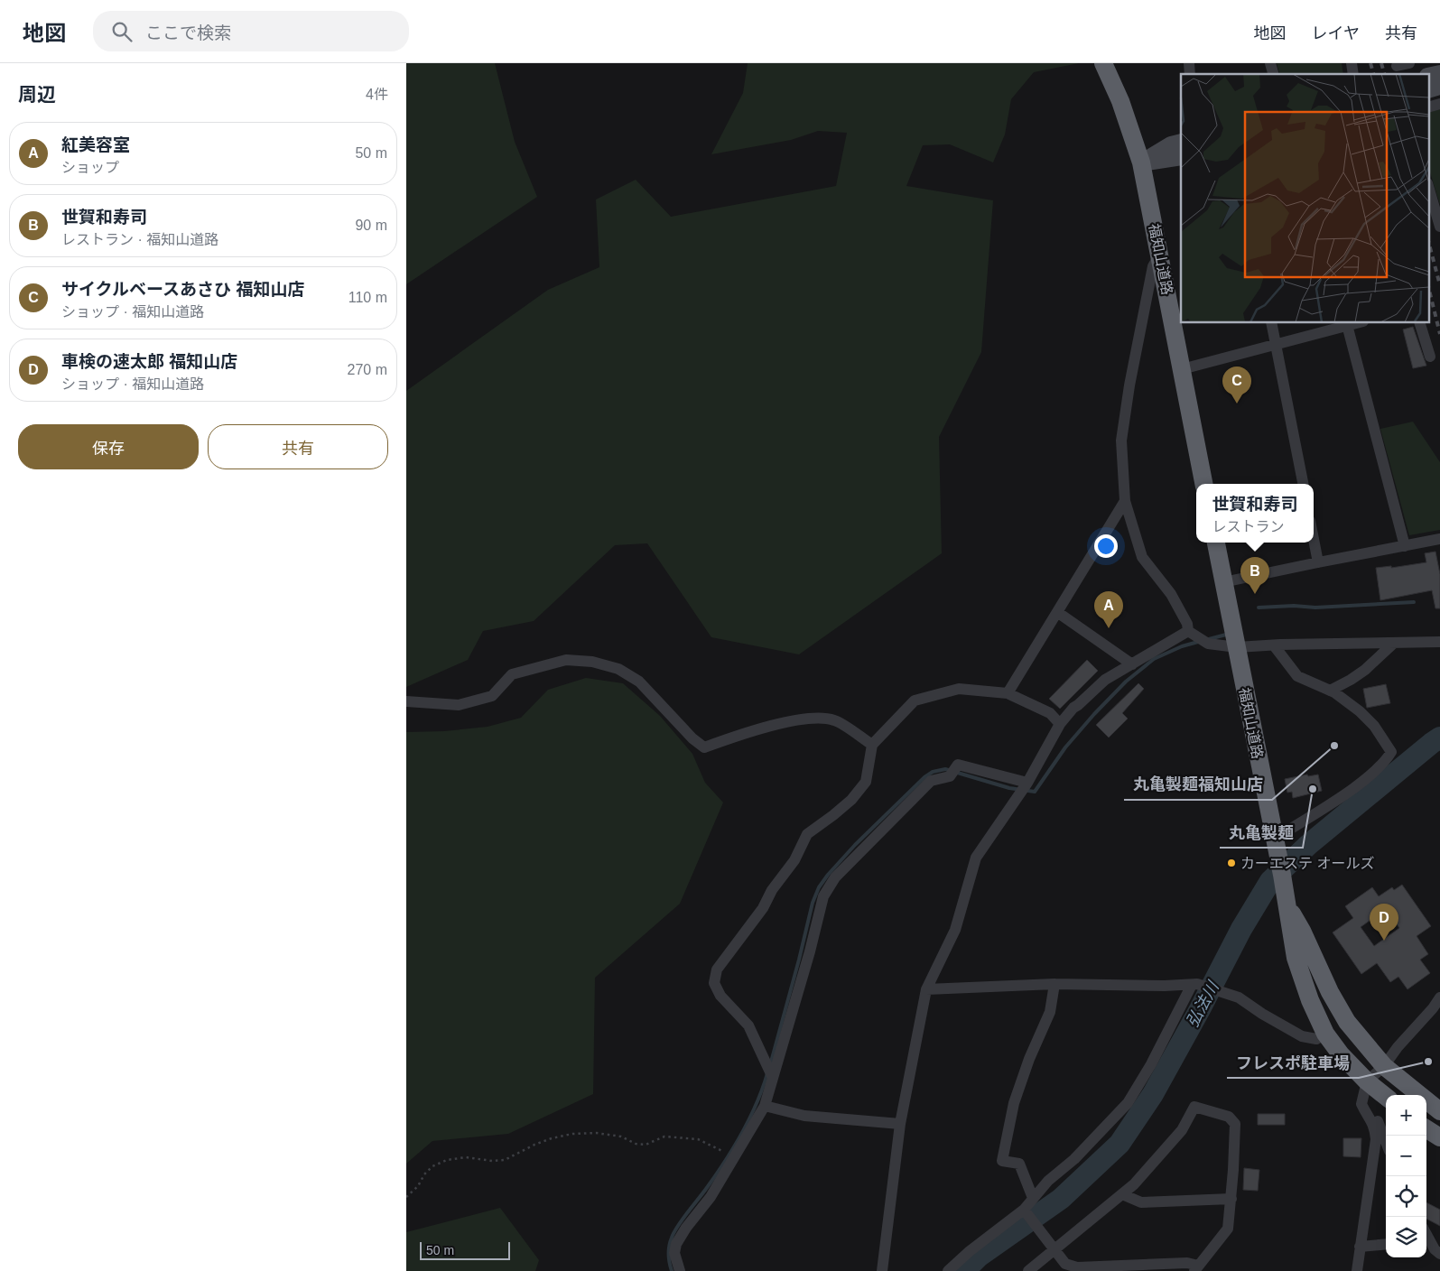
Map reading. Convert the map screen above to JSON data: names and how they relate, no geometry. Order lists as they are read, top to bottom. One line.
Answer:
{"streets":{"highway":["福知山道路"]},"water":["弘法川"],"places":["丸亀製麺福知山店","丸亀製麺","カーエステ オールズ","フレスポ駐車場"],"scale_bar":"50 m","page":{"header":"地図","search":"ここで検索","nav":["地図","レイヤ","共有"],"heading":["周辺","4件"],"list":[{"mark":"A","name":"紅美容室","note":"ショップ","value":"50 m"},{"mark":"B","name":"世賀和寿司","note":"レストラン · 福知山道路","value":"90 m"},{"mark":"C","name":"サイクルベースあさひ 福知山店","note":"ショップ · 福知山道路","value":"110 m"},{"mark":"D","name":"車検の速太郎 福知山店","note":"ショップ · 福知山道路","value":"270 m"}],"pins":["C","B","A","D"],"buttons":["保存","共有"],"popup":["世賀和寿司","レストラン"],"map_buttons":["+","−"],"scale":"50 m"}}
